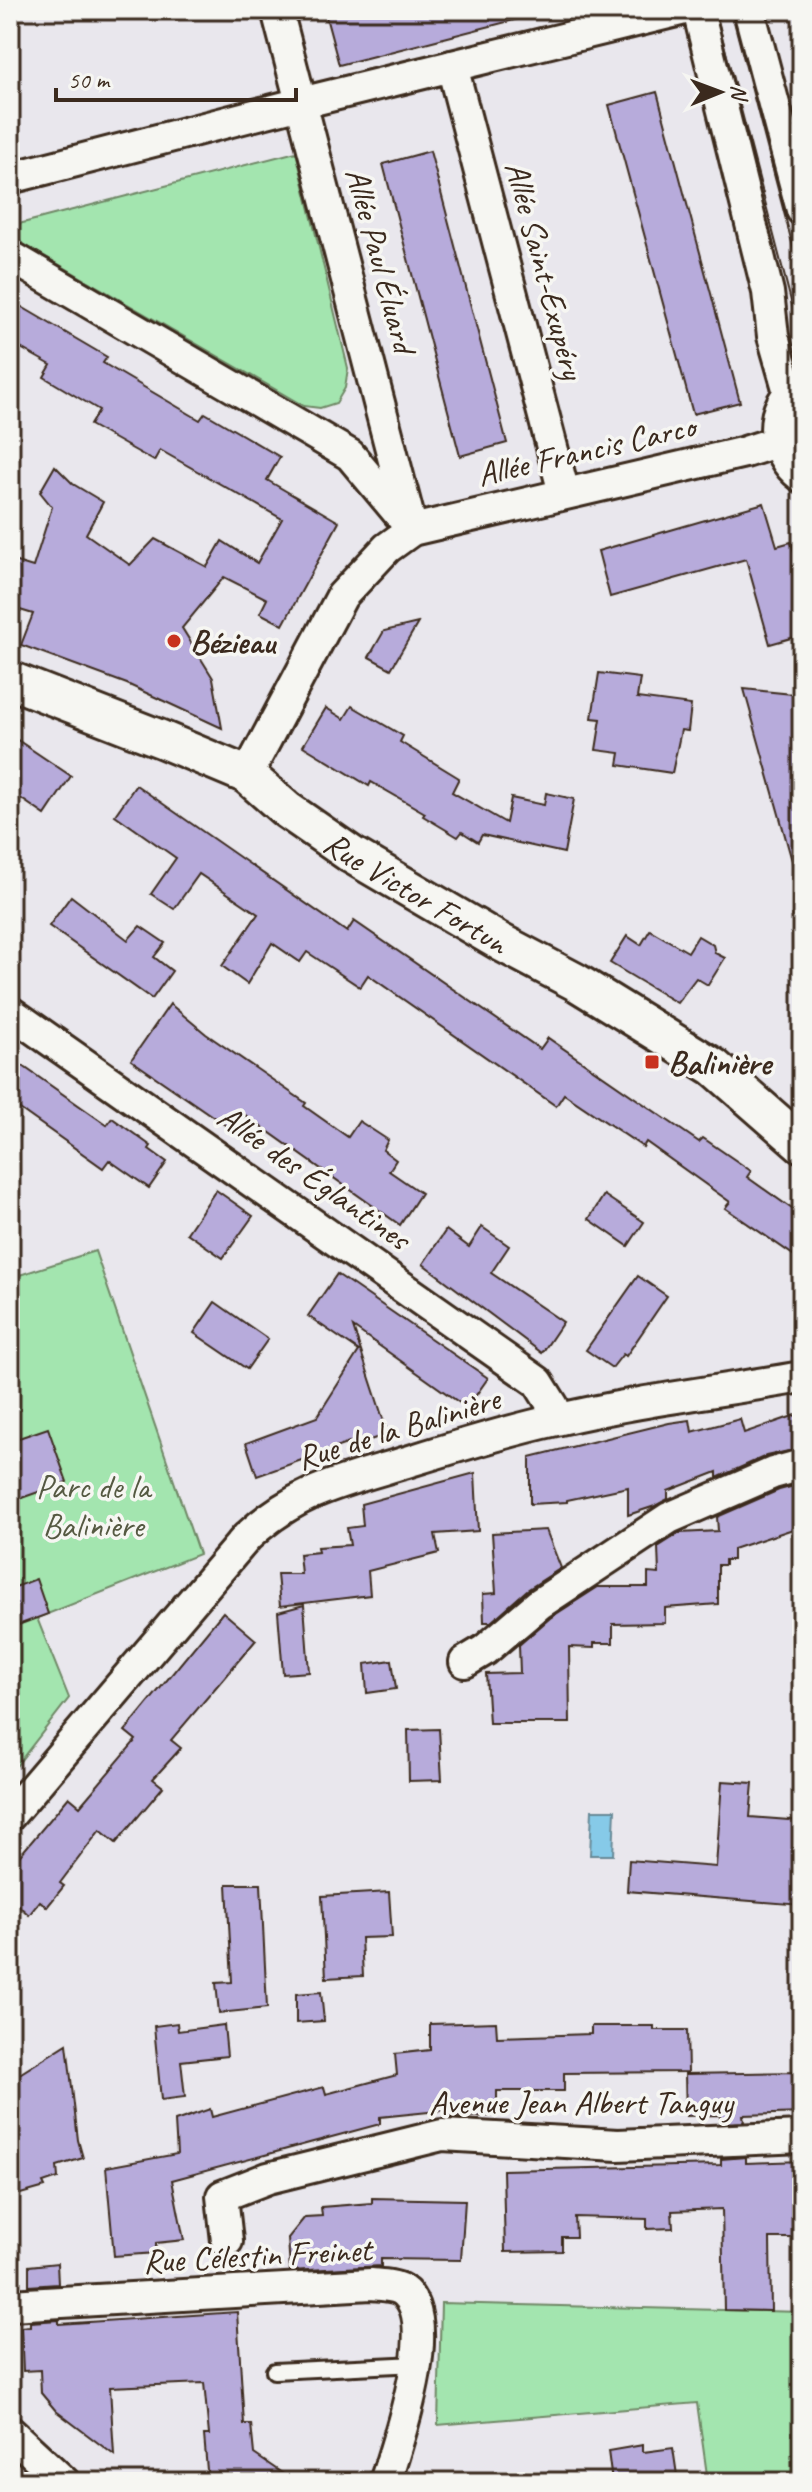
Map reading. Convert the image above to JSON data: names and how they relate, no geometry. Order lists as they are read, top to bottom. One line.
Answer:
{"streets":{"street":["Allée Paul Éluard","Allée Saint-Exupéry","Allée Francis Carco","Rue Victor Fortun","Allée des Églantines","Rue de la Balinière","Avenue Jean Albert Tanguy","Rue Célestin Freinet"]},"crossings":[["Allée Paul Éluard","Allée Francis Carco"],["Allée Saint-Exupéry","Allée Francis Carco"],["Allée des Églantines","Rue de la Balinière"]],"parks":["Parc de la Balinière"],"places":{"other":["Bézieau"],"transit":["Balinière"]},"scale_bar":"50 m","north":"right"}
